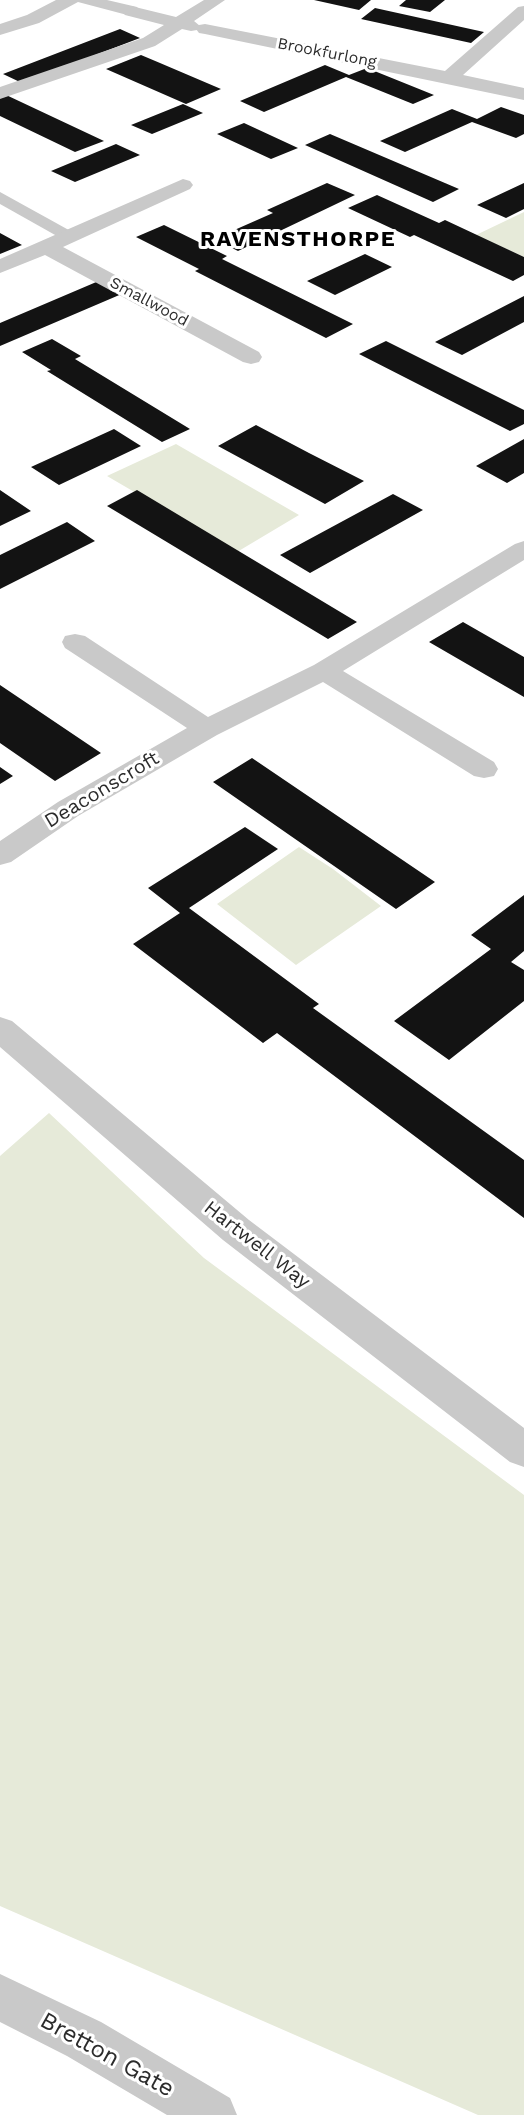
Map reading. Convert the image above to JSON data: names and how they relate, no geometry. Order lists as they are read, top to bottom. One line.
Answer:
{"streets":{"street":["Brookfurlong","Smallwood","Deaconscroft","Hartwell Way","Bretton Gate"]},"districts":["RAVENSTHORPE"]}
